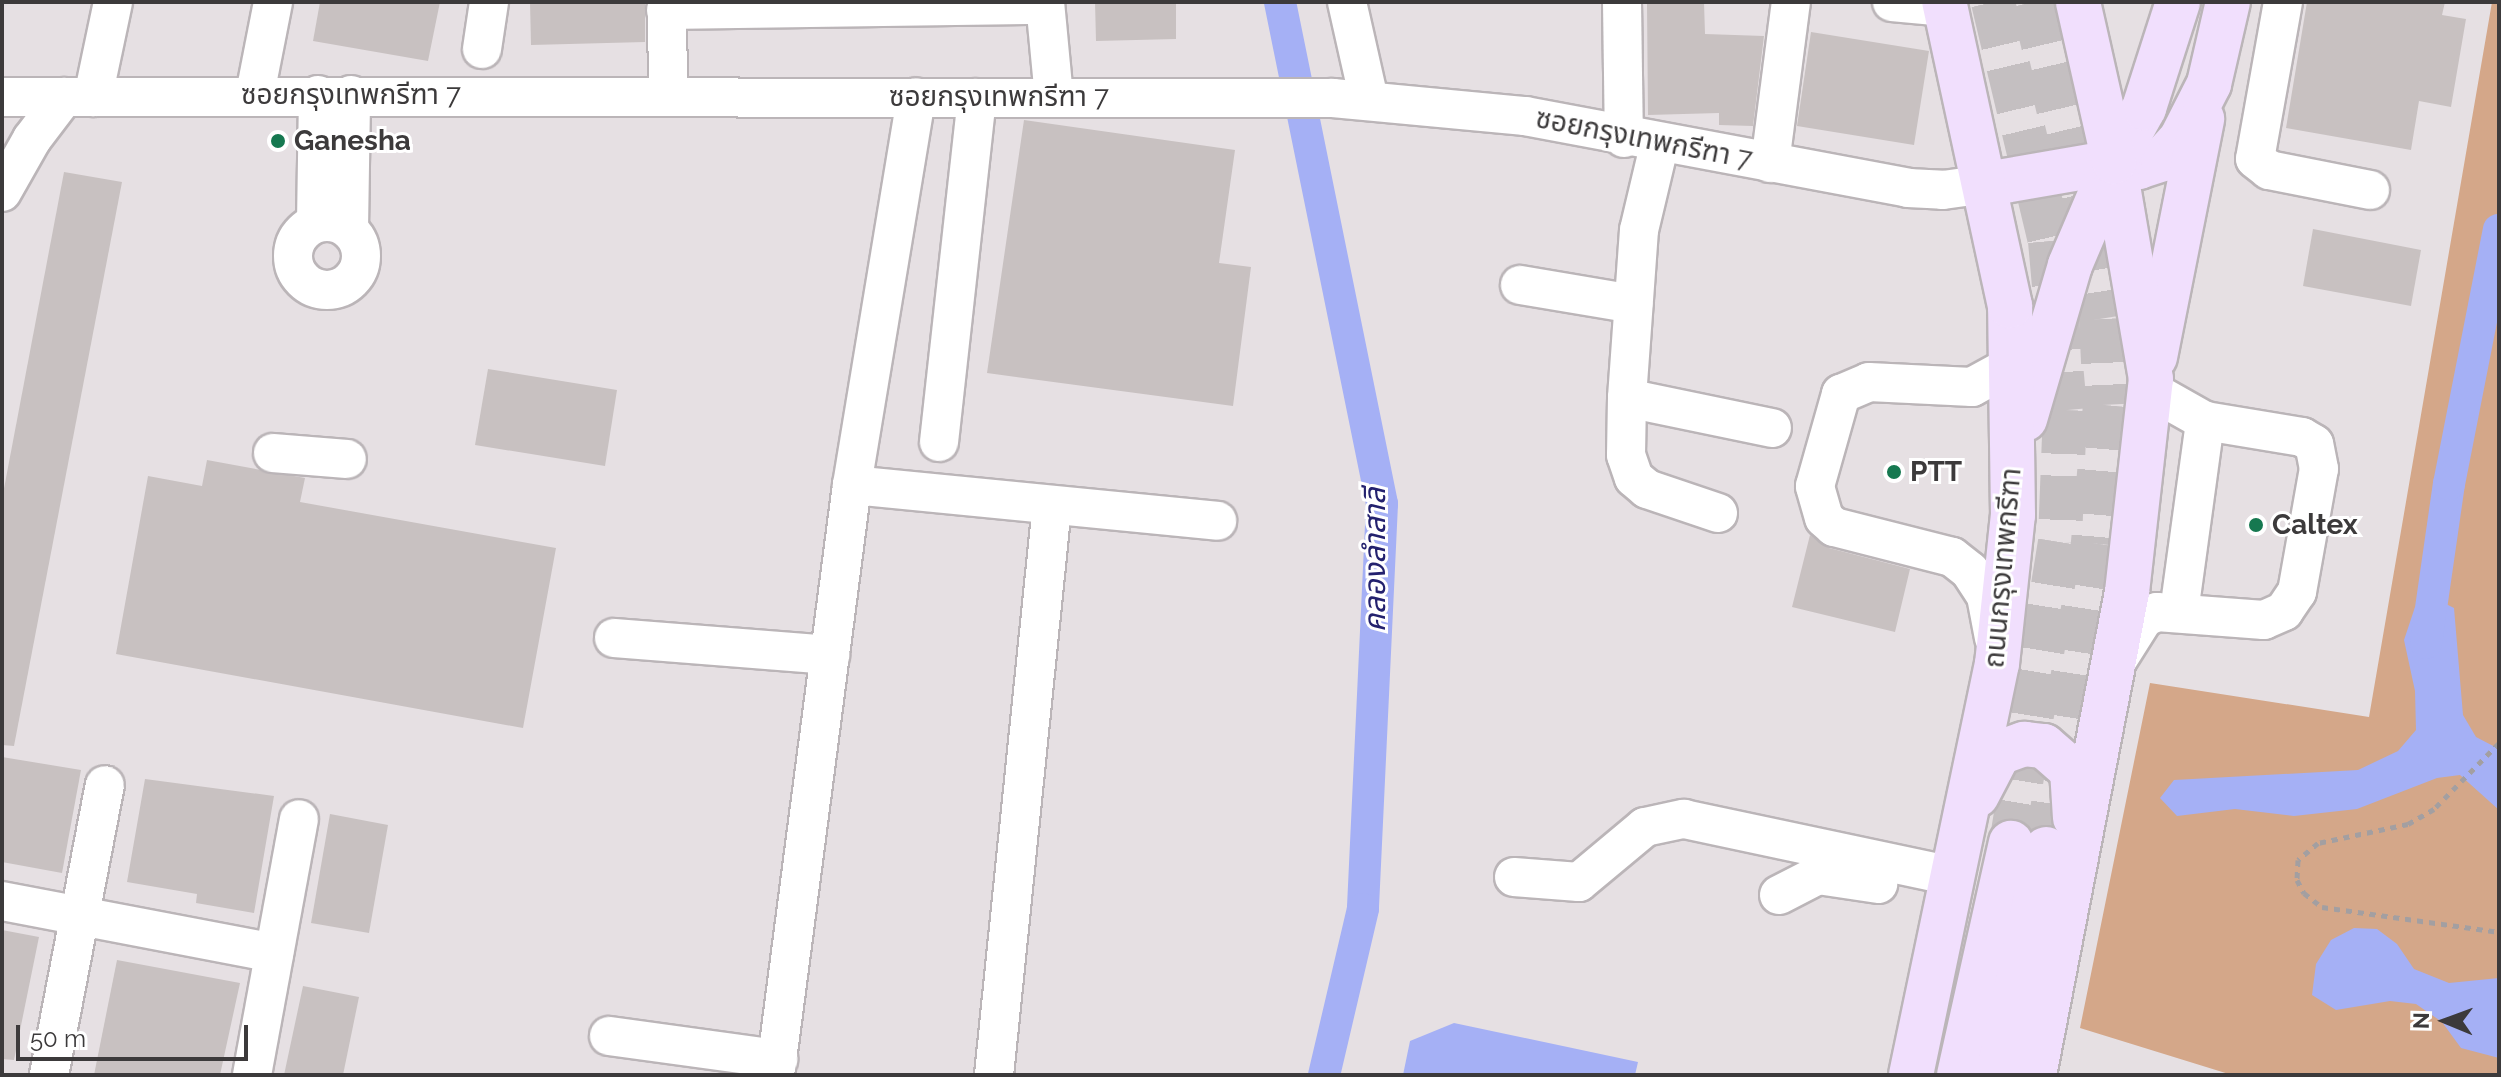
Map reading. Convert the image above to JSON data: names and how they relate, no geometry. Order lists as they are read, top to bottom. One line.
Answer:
{"streets":{"main road":["ถนนกรุงเทพกรีฑา"],"street":["ซอยกรุงเทพกรีฑา 7"]},"crossings":[["ซอยกรุงเทพกรีฑา 7","ถนนกรุงเทพกรีฑา"]],"water":["คลองลำสาลี"],"places":["Ganesha","PTT","Caltex"],"scale_bar":"50 m","north":"left"}
